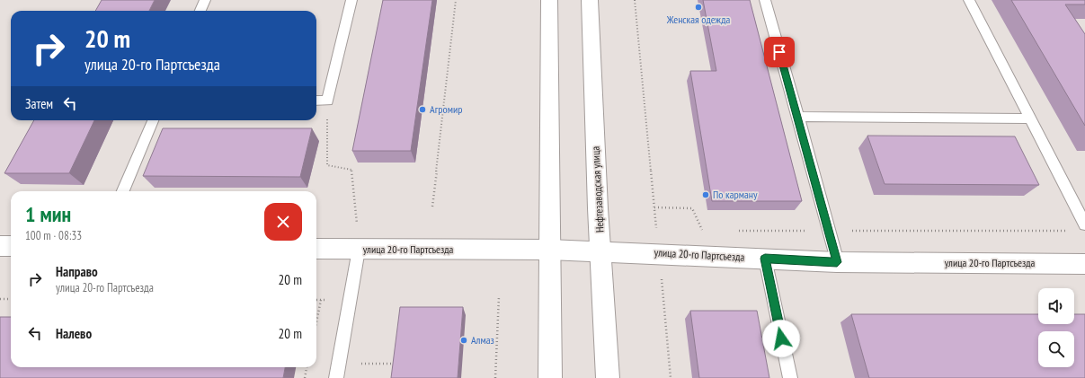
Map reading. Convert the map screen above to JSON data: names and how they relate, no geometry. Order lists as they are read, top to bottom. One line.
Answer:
{"streets":{"main road":["Нефтезаводская улица","улица 20-го Партсъезда"]},"crossings":[["Нефтезаводская улица","улица 20-го Партсъезда"]],"places":["Женская одежда","Агромир","По карману","Алмаз"],"page":{"turn":["20 m","улица 20-го Партсъезда"],"then":"Затем","heading":["1 мин","100 m · 08:33"],"list":[{"name":"Направо","note":"улица 20-го Партсъезда","value":"20 m"},{"name":"Налево","value":"20 m"}]}}
